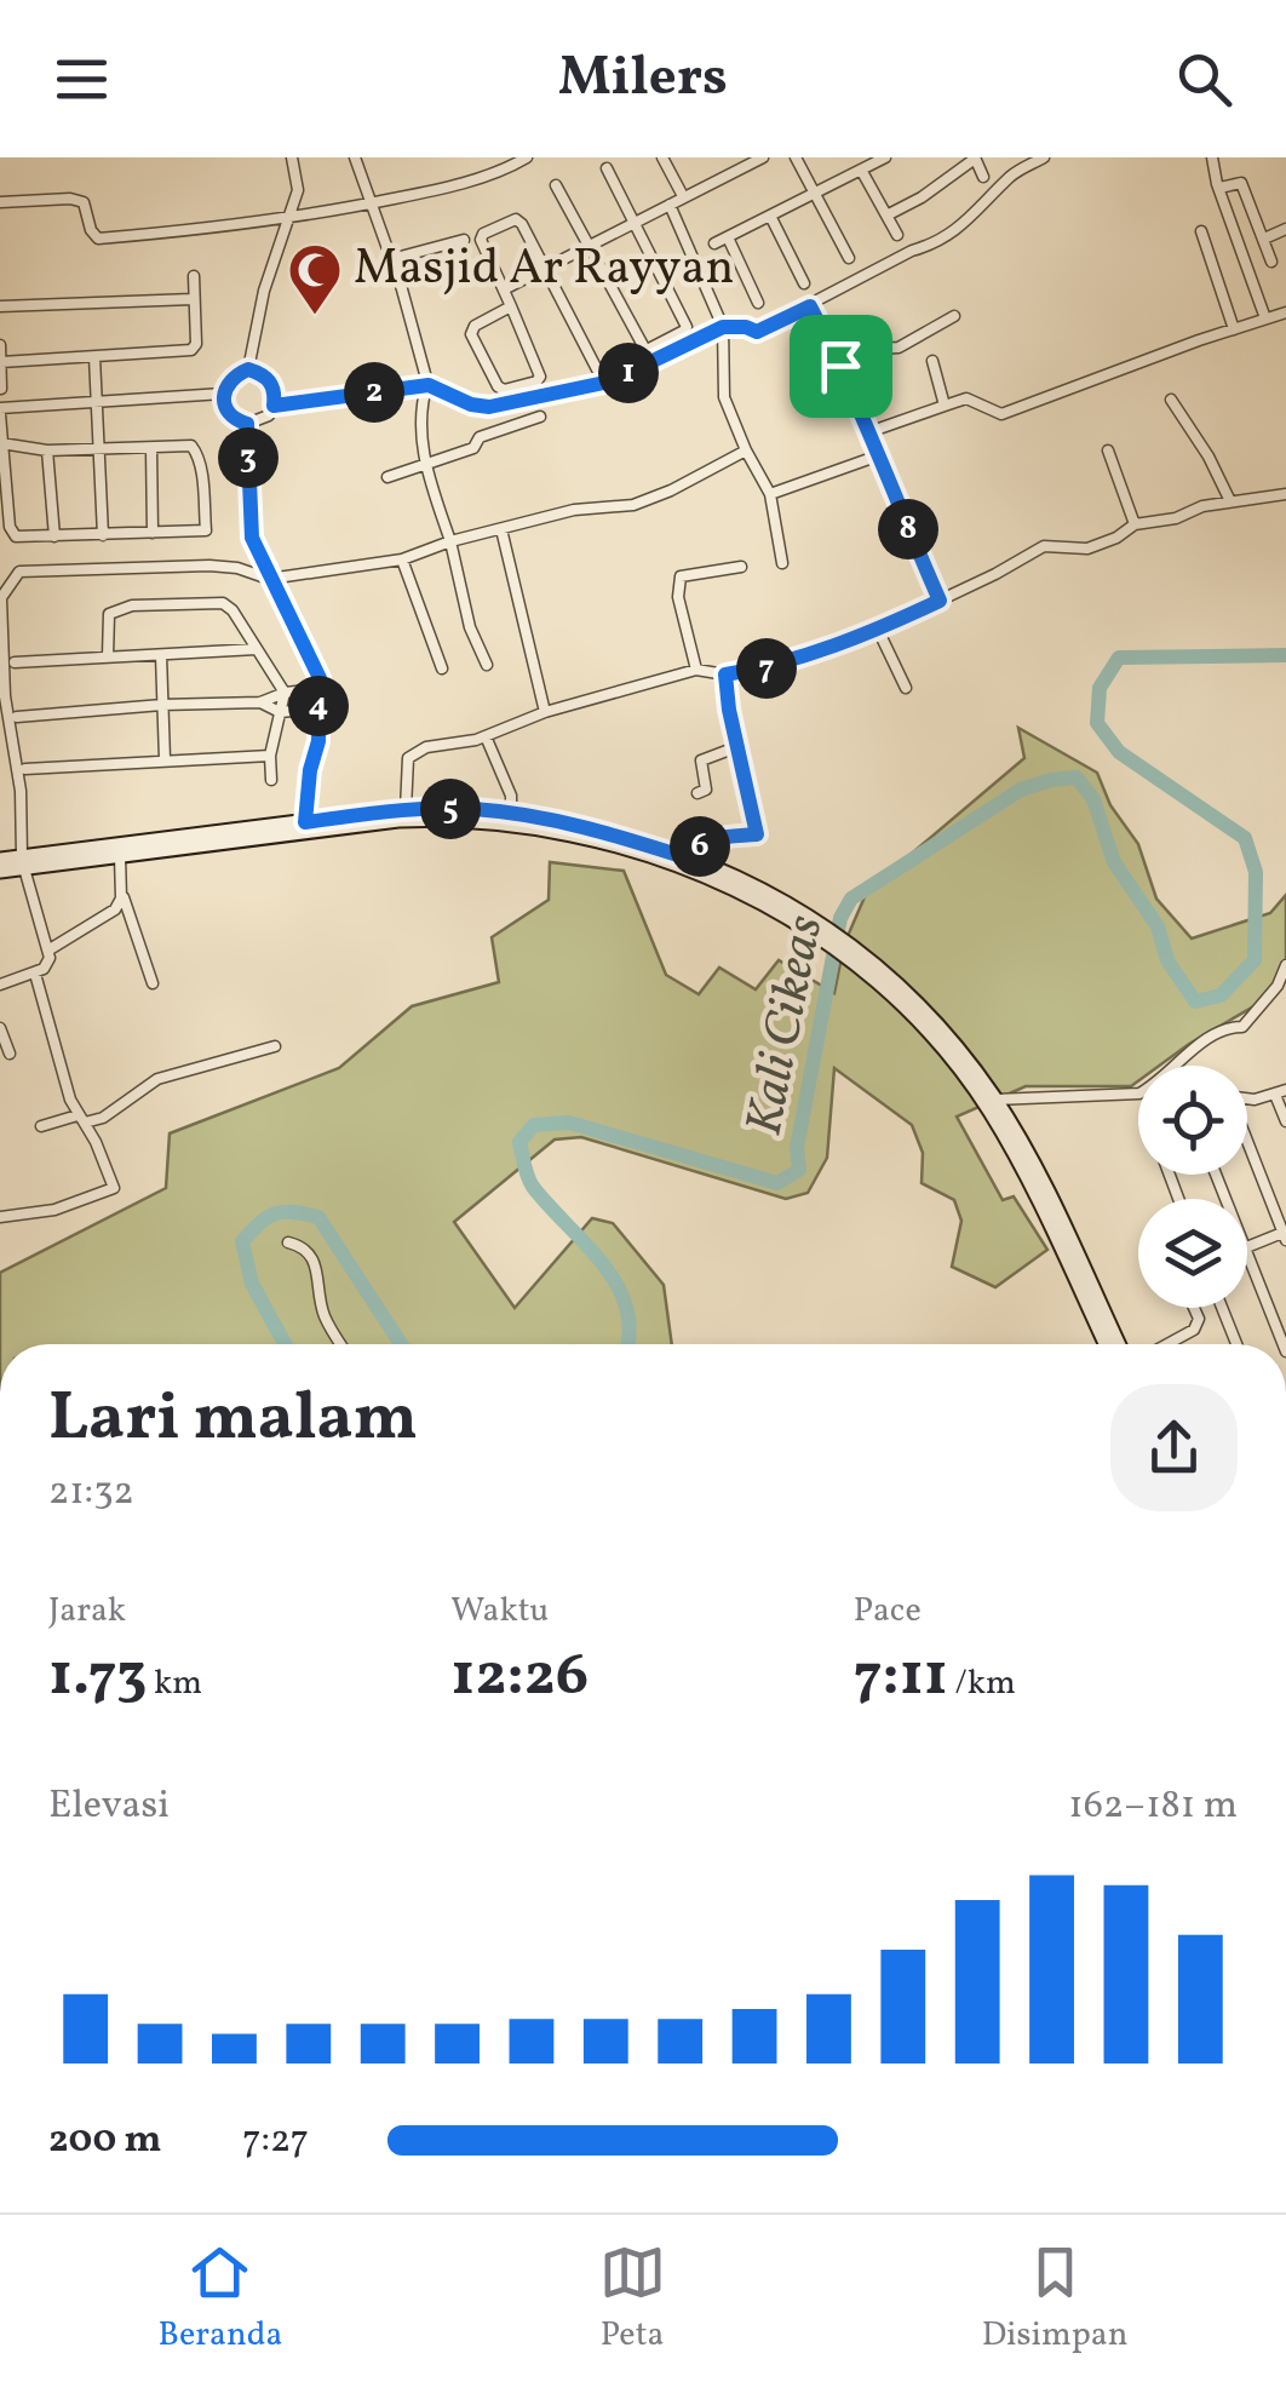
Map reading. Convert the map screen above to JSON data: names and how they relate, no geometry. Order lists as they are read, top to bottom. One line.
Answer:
{"water":["Kali Cikeas"],"places":{"mosque":["Masjid Ar Rayyan"]},"page":{"header":"Milers","pins":["1","2","3","8","7","4","5","6"],"heading":["Lari malam","21:32"],"stats":[["Jarak","1.73 km"],["Waktu","12:26"],["Pace","7:11 /km"]],"chart":["Elevasi","162–181 m"],"list":[{"name":"200 m","note":"7:27"}],"tabs":["Beranda","Peta","Disimpan"]}}
